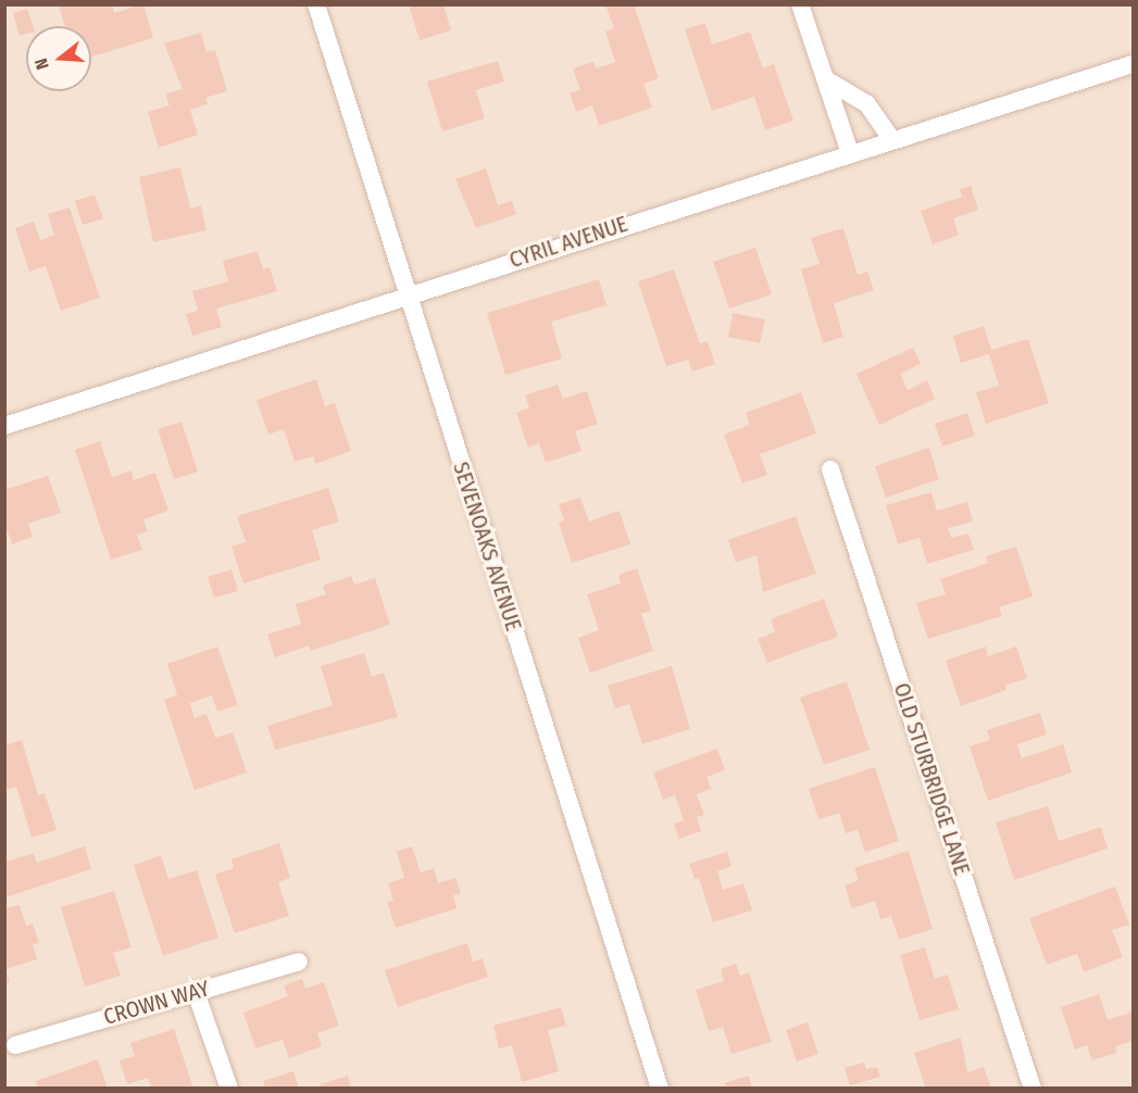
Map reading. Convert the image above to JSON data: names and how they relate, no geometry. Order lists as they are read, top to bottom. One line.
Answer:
{"streets":{"street":["CYRIL AVENUE","SEVENOAKS AVENUE","OLD STURBRIDGE LANE","CROWN WAY"]},"crossings":[["CYRIL AVENUE","SEVENOAKS AVENUE"]],"north":"left"}
